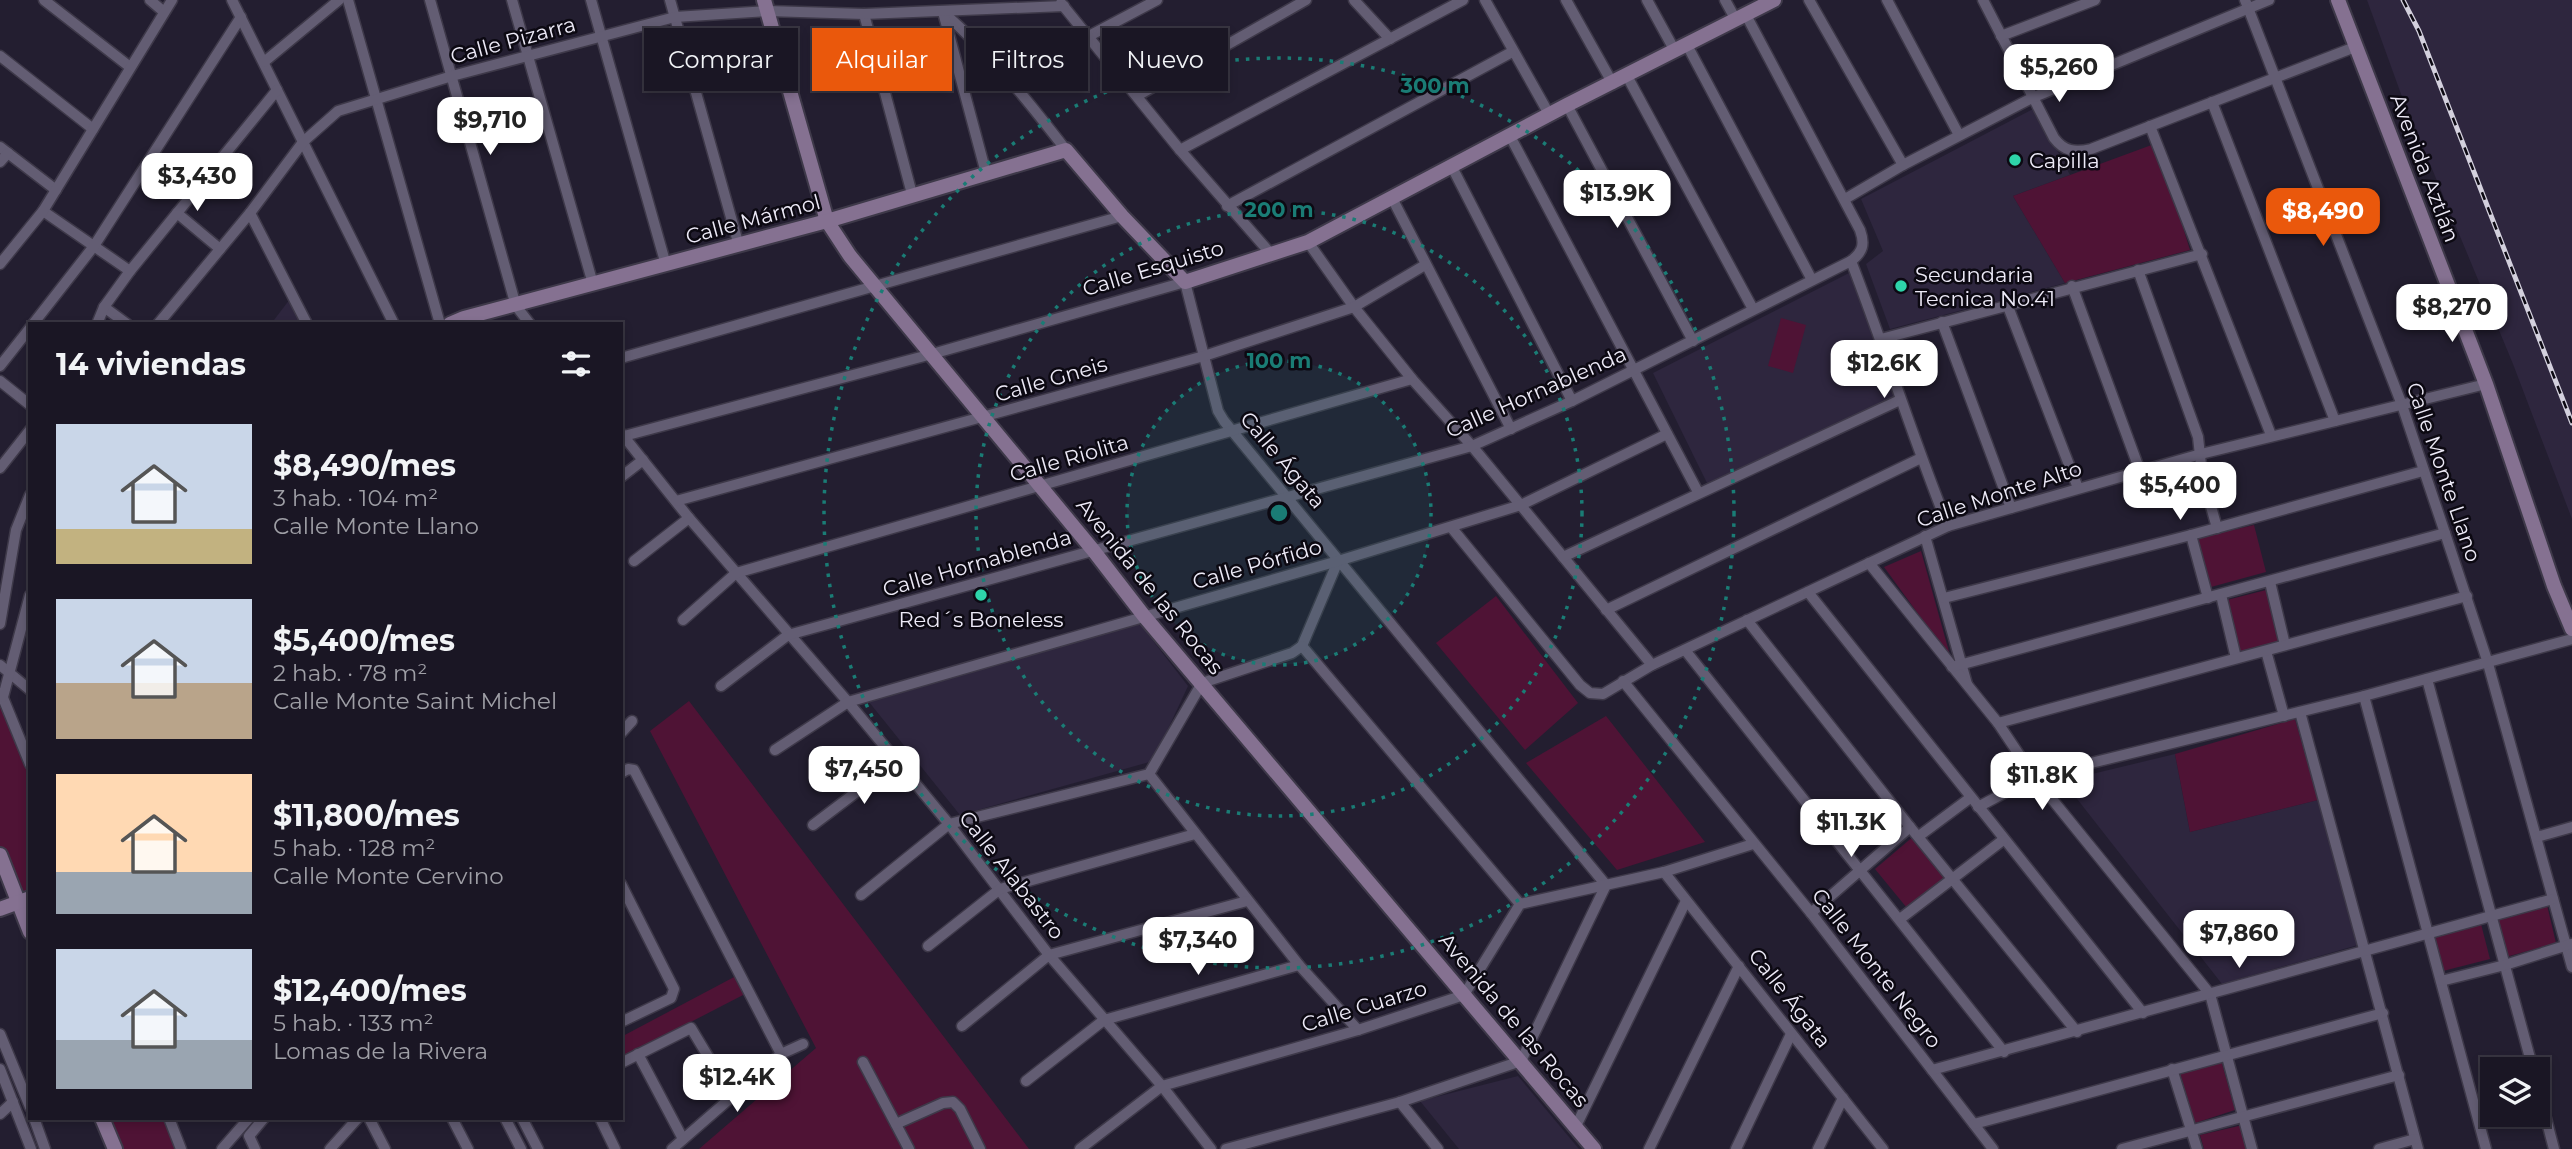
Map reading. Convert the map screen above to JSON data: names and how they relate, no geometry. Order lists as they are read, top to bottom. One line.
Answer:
{"streets":{"street":["Calle Pizarra","Avenida Aztlán","Calle Mármol","Calle Esquisto","Calle Gneis","Calle Hornablenda","Calle Riolita","Calle Ágata","Calle Monte Llano","Calle Monte Alto","Calle Pórfido","Avenida de las Rocas","Calle Alabastro","Calle Monte Negro","Calle Cuarzo"]},"crossings":[["Calle Pizarra","Calle Ágata"],["Calle Pizarra","Avenida de las Rocas"],["Avenida Aztlán","Calle Monte Alto"],["Calle Mármol","Calle Ágata"],["Calle Mármol","Avenida de las Rocas"],["Calle Esquisto","Calle Ágata"],["Calle Esquisto","Avenida de las Rocas"],["Calle Esquisto","Calle Alabastro"],["Calle Gneis","Calle Ágata"],["Calle Gneis","Avenida de las Rocas"],["Calle Gneis","Calle Alabastro"],["Calle Hornablenda","Calle Ágata"],["Calle Hornablenda","Avenida de las Rocas"],["Calle Hornablenda","Calle Alabastro"],["Calle Riolita","Calle Ágata"],["Calle Riolita","Avenida de las Rocas"],["Calle Riolita","Calle Alabastro"],["Calle Ágata","Calle Pórfido"],["Calle Monte Llano","Calle Monte Alto"],["Calle Monte Alto","Calle Pórfido"],["Calle Monte Alto","Calle Monte Negro"],["Calle Pórfido","Avenida de las Rocas"],["Calle Pórfido","Calle Alabastro"],["Avenida de las Rocas","Calle Cuarzo"],["Calle Alabastro","Calle Cuarzo"]],"places":["Capilla","Secundaria Tecnica No.41","Red´s Boneless"],"page":{"chip":["Comprar","Alquilar","Filtros","Nuevo"],"price":["$5,260","$9,710","$3,430","$13.9K","$8,490","$8,270","$12.6K","$5,400","$7,450","$11.8K","$11.3K","$7,860","$7,340","$12.4K"],"heading":"14 viviendas","list":[{"name":"$8,490/mes","note":"3 hab. · 104 m² · Calle Monte Llano"},{"name":"$5,400/mes","note":"2 hab. · 78 m² · Calle Monte Saint Michel"},{"name":"$11,800/mes","note":"5 hab. · 128 m² · Calle Monte Cervino"},{"name":"$12,400/mes","note":"5 hab. · 133 m² · Lomas de la Rivera"}]},"rings":["300 m","200 m","100 m"]}
